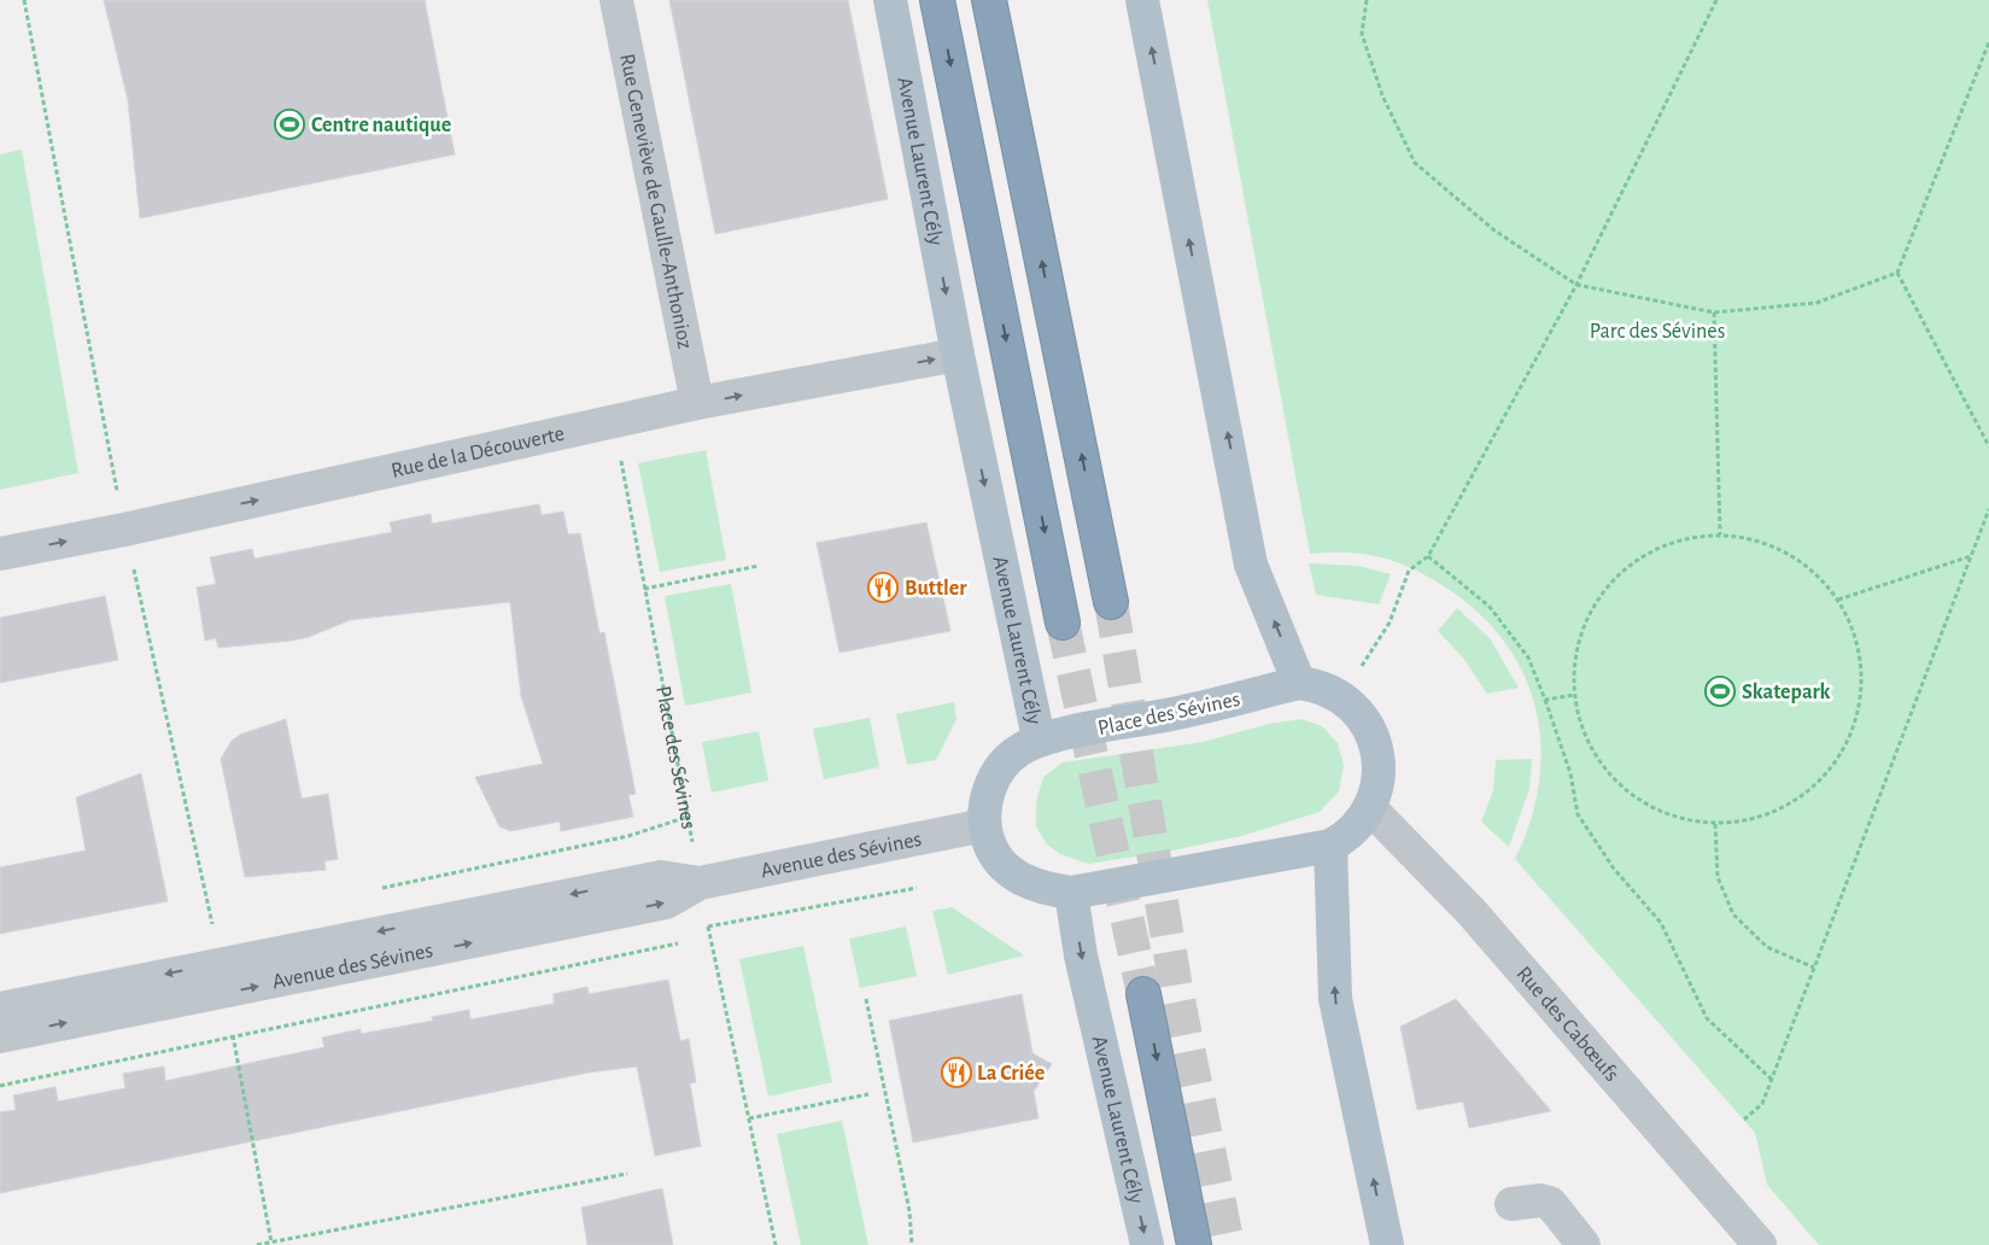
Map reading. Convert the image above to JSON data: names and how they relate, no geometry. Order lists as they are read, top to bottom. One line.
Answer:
{"streets":{"main road":["Avenue Laurent Cély","Place des Sévines"],"street":["Rue Geneviève de Gaulle-Anthonioz","Rue de la Découverte","Avenue des Sévines","Rue des Cabœufs"]},"crossings":[["Avenue Laurent Cély","Rue de la Découverte"],["Avenue Laurent Cély","Place des Sévines"],["Avenue Laurent Cély","Avenue des Sévines"],["Rue Geneviève de Gaulle-Anthonioz","Rue de la Découverte"],["Rue de la Découverte","Place des Sévines"],["Place des Sévines","Avenue des Sévines"]],"one_way":["Rue de la Découverte"],"parks":["Parc des Sévines"],"places":{"sports":["Centre nautique","Skatepark"],"restaurant":["Buttler","La Criée"]}}
